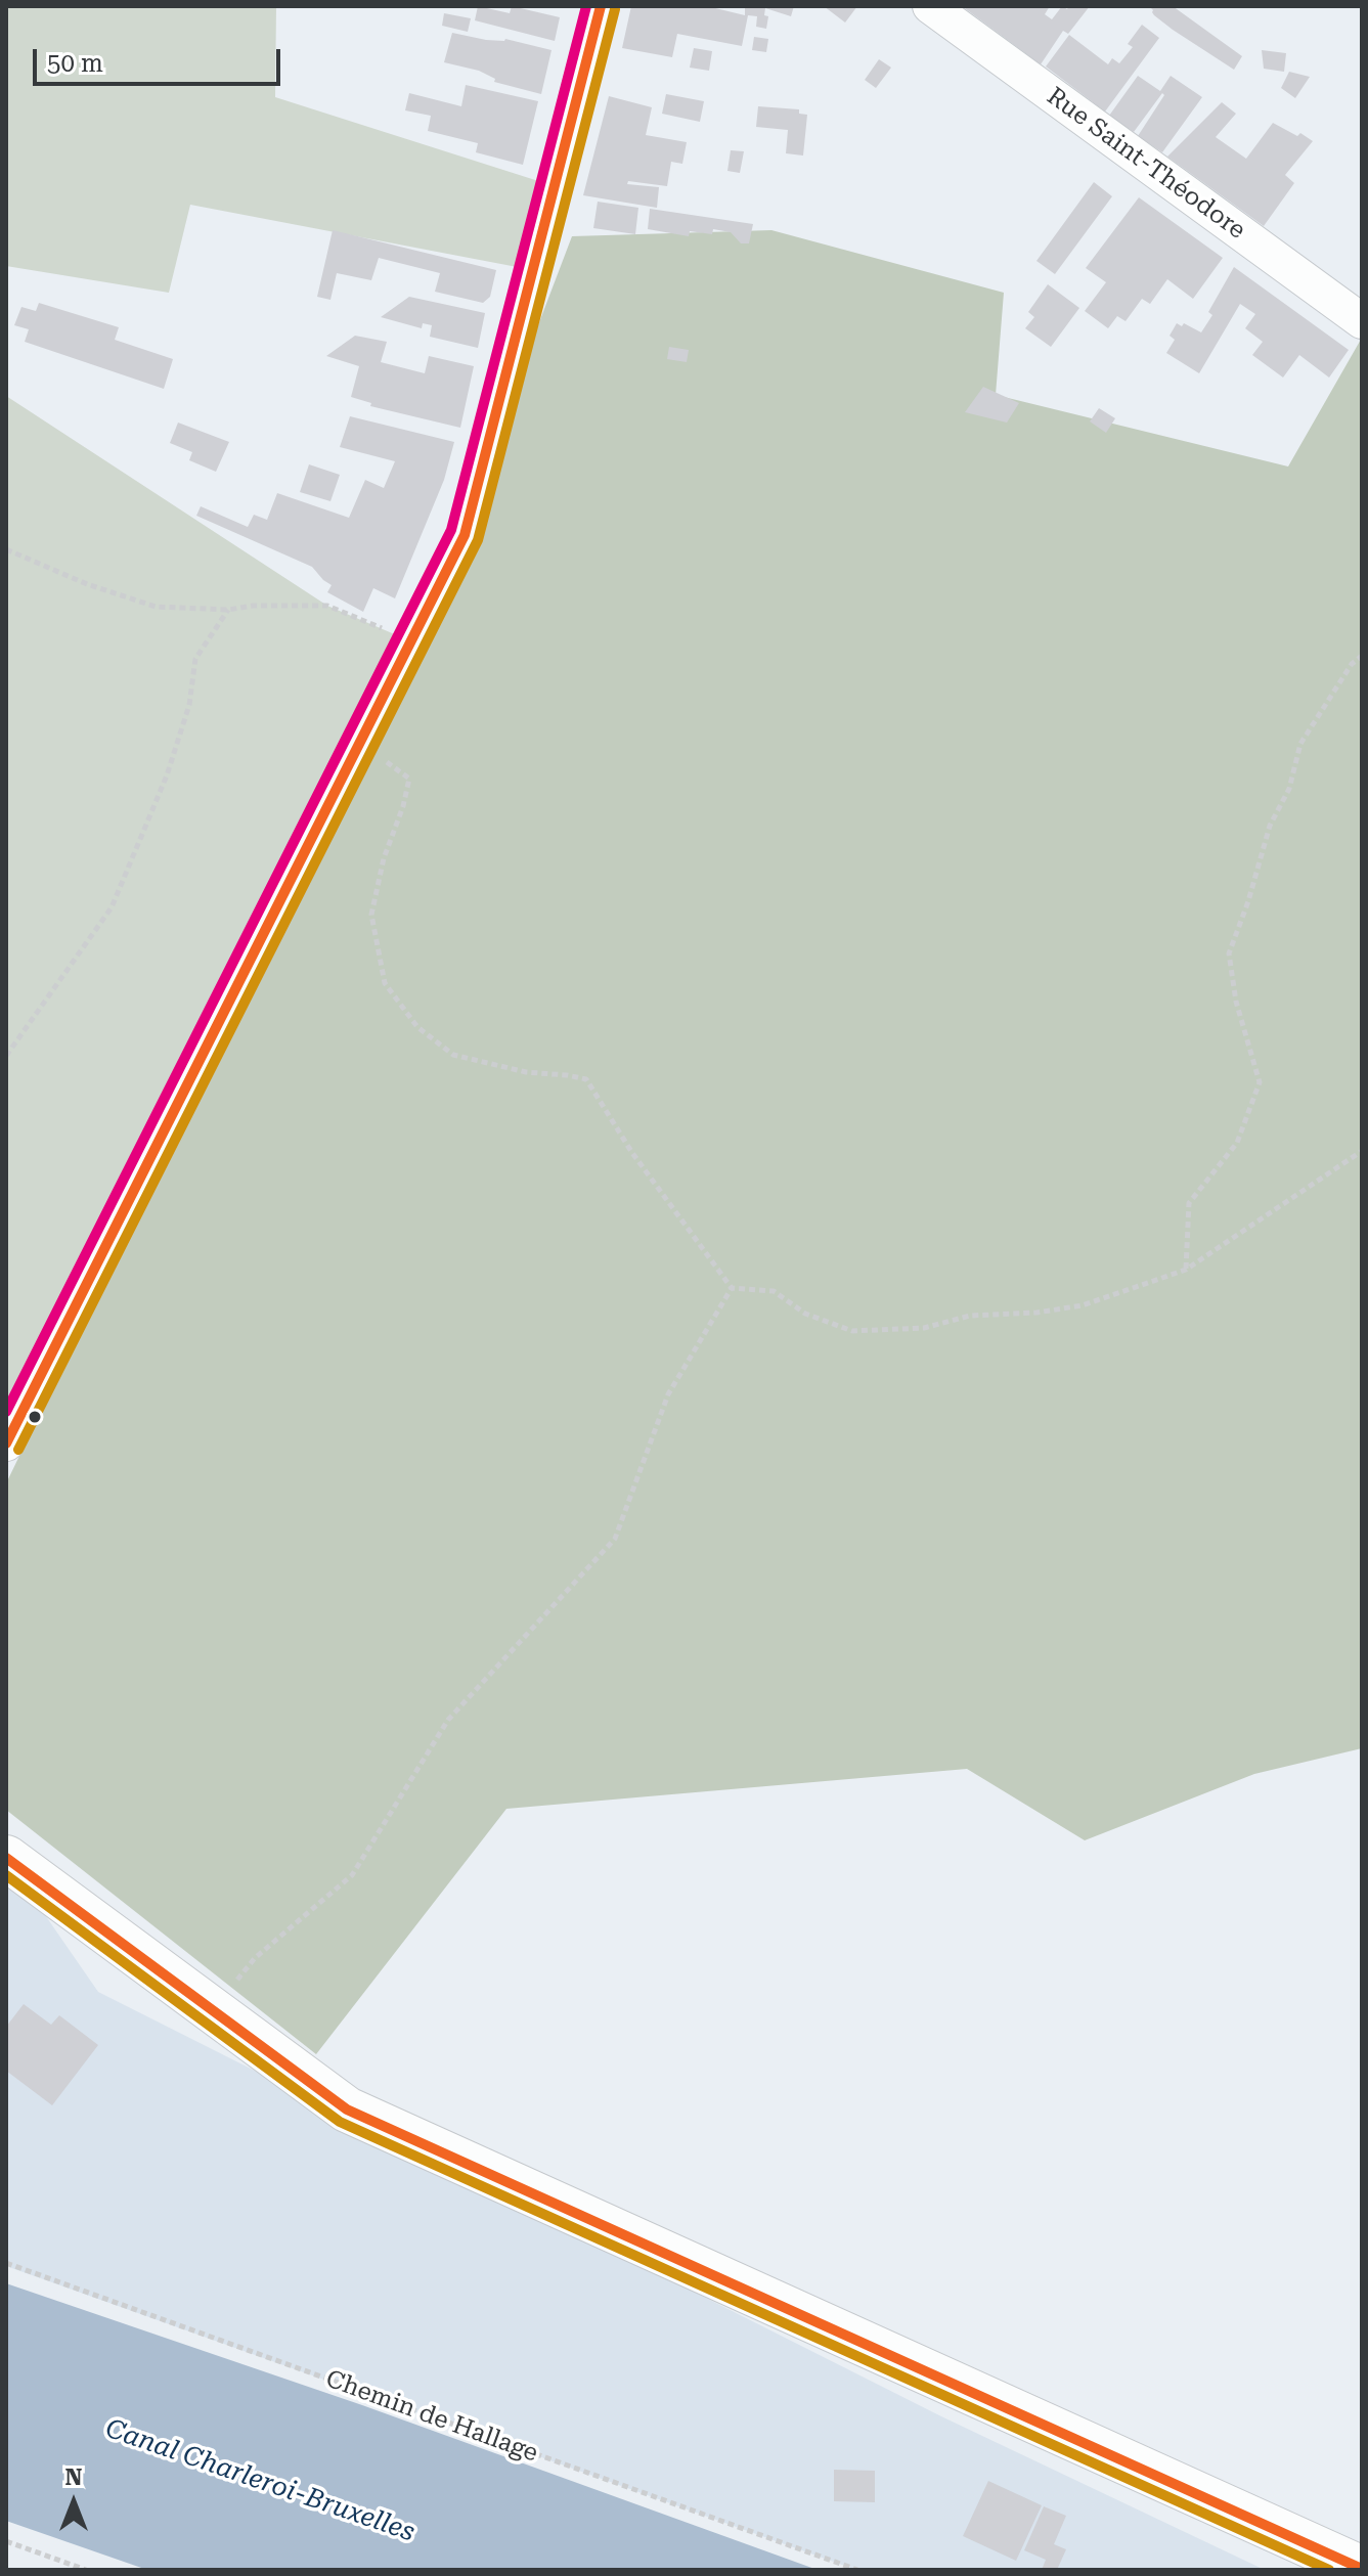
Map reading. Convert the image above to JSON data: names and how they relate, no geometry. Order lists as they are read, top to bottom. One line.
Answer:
{"streets":{"street":["Rue Saint-Théodore"],"path":["Chemin de Hallage"]},"water":["Canal Charleroi-Bruxelles"],"scale_bar":"50 m","north":"top"}
